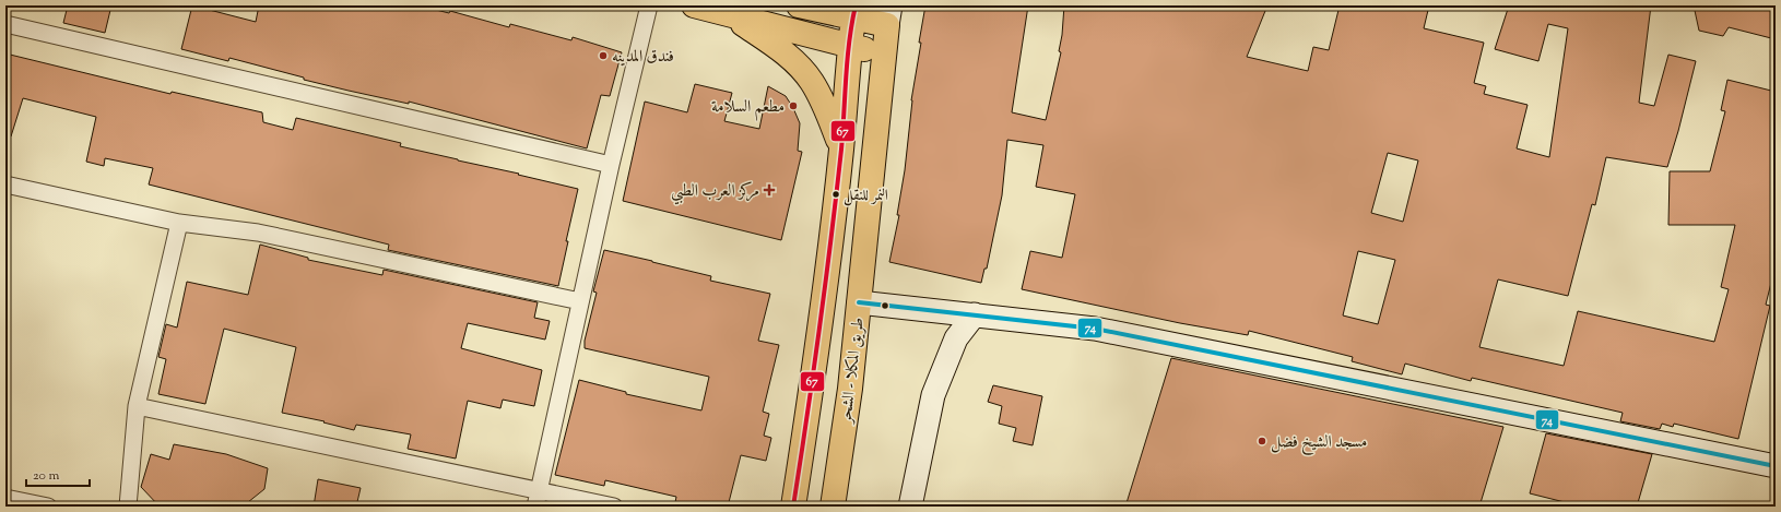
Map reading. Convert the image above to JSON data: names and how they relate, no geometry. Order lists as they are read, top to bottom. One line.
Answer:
{"streets":{"highway":["طريق المكلا - الشحر"]},"places":{"other":["فندق المدينه","مطعم السلامة","النمر للنقل","مسجد الشيخ فضل"],"health":["مركز العرب الطبي"]},"lines":["transit line 67","transit line 74"],"scale_bar":"20 m"}
